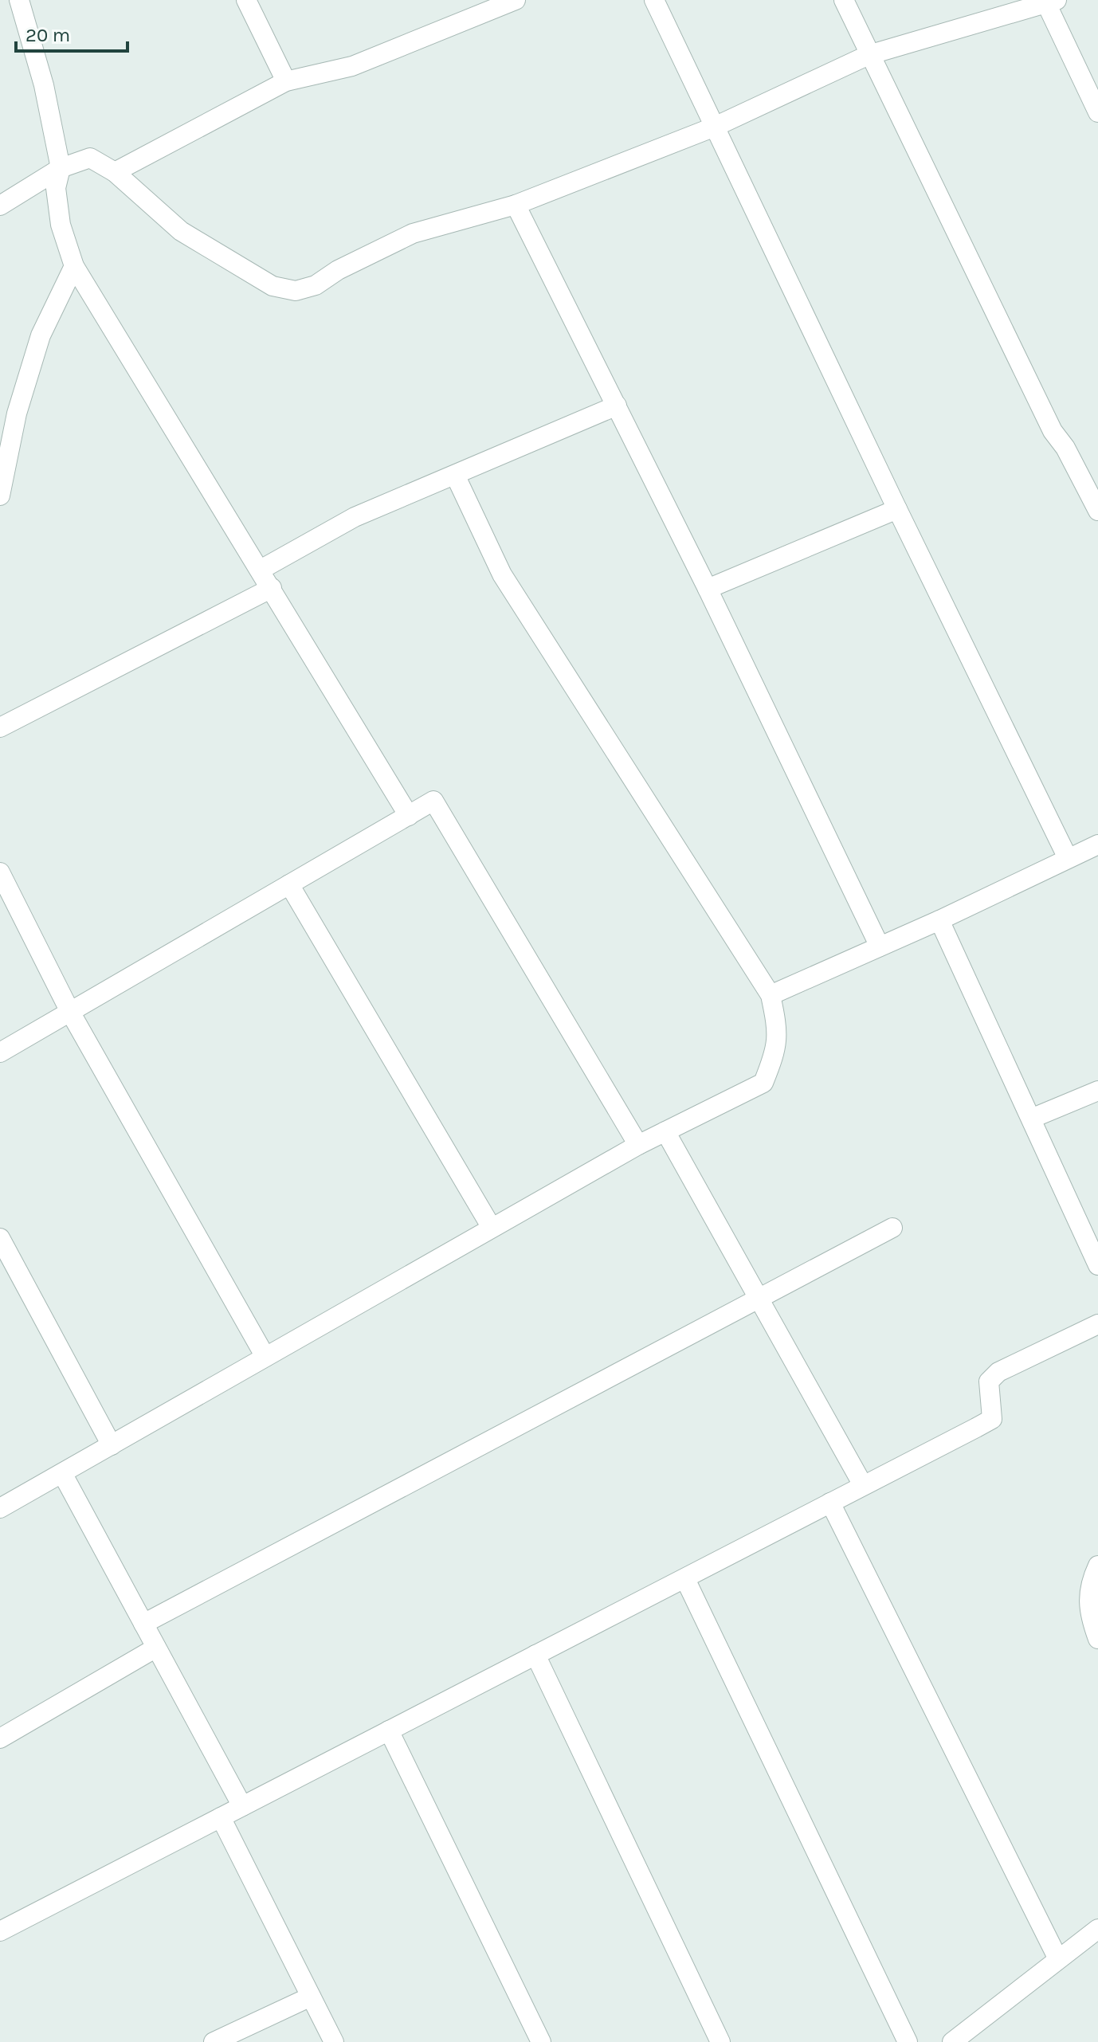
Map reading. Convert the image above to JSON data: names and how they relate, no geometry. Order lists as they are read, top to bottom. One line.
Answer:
{"scale_bar":"20 m"}
